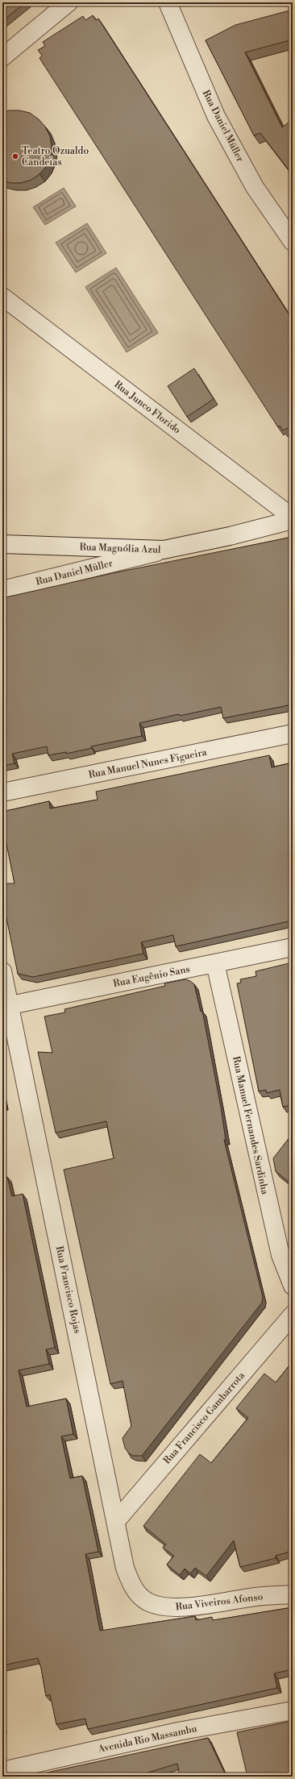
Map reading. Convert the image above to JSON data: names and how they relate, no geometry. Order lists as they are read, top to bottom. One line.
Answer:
{"streets":{"street":["Rua Daniel Müller","Rua Junco Florido","Rua Magnólia Azul","Rua Manuel Nunes Figueira","Rua Eugênio Sans","Rua Manuel Fernandes Sardinha","Rua Francisco Rojas","Rua Francisco Gambarrota","Rua Viveiros Afonso","Avenida Rio Massambu"]},"crossings":[["Rua Daniel Müller","Rua Magnólia Azul"],["Rua Eugênio Sans","Rua Manuel Fernandes Sardinha"],["Rua Eugênio Sans","Rua Francisco Rojas"],["Rua Francisco Rojas","Rua Francisco Gambarrota"],["Rua Francisco Rojas","Rua Viveiros Afonso"]],"places":["Teatro Ozualdo Candeias"]}
